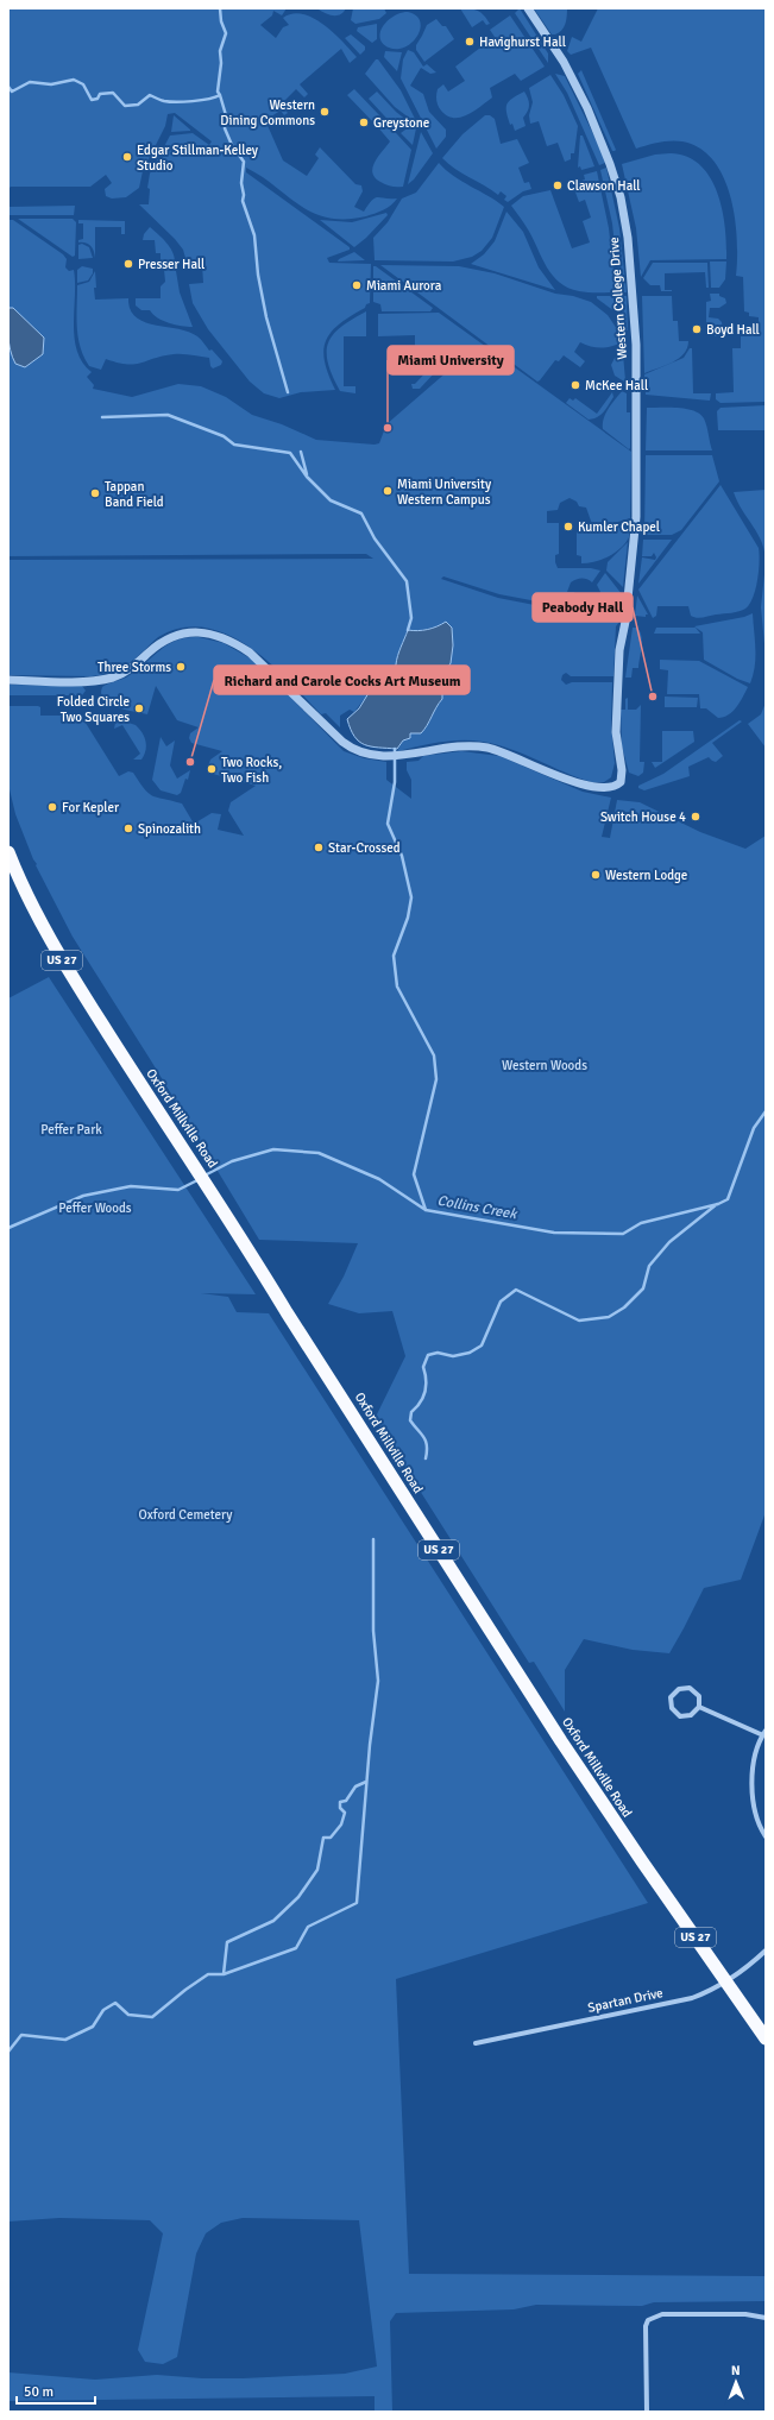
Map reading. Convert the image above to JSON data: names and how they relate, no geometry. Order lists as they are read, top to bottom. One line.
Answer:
{"streets":{"highway":["US 27","Oxford Millville Road"],"street":["Western College Drive","Spartan Drive"]},"crossings":[["Oxford Millville Road","Spartan Drive"]],"water":["Collins Creek"],"parks":["Western Woods","Peffer Park","Peffer Woods","Oxford Cemetery"],"places":["Havighurst Hall","Western Dining Commons","Greystone","Edgar Stillman-Kelley Studio","Clawson Hall","Presser Hall","Miami Aurora","Boyd Hall","McKee Hall","Miami University","Miami University Western Campus","Tappan Band Field","Kumler Chapel","Three Storms","Peabody Hall","Folded Circle Two Squares","Richard and Carole Cocks Art Museum","Two Rocks, Two Fish","For Kepler","Switch House 4","Spinozalith","Star-Crossed","Western Lodge"],"scale_bar":"50 m","north":"top"}
